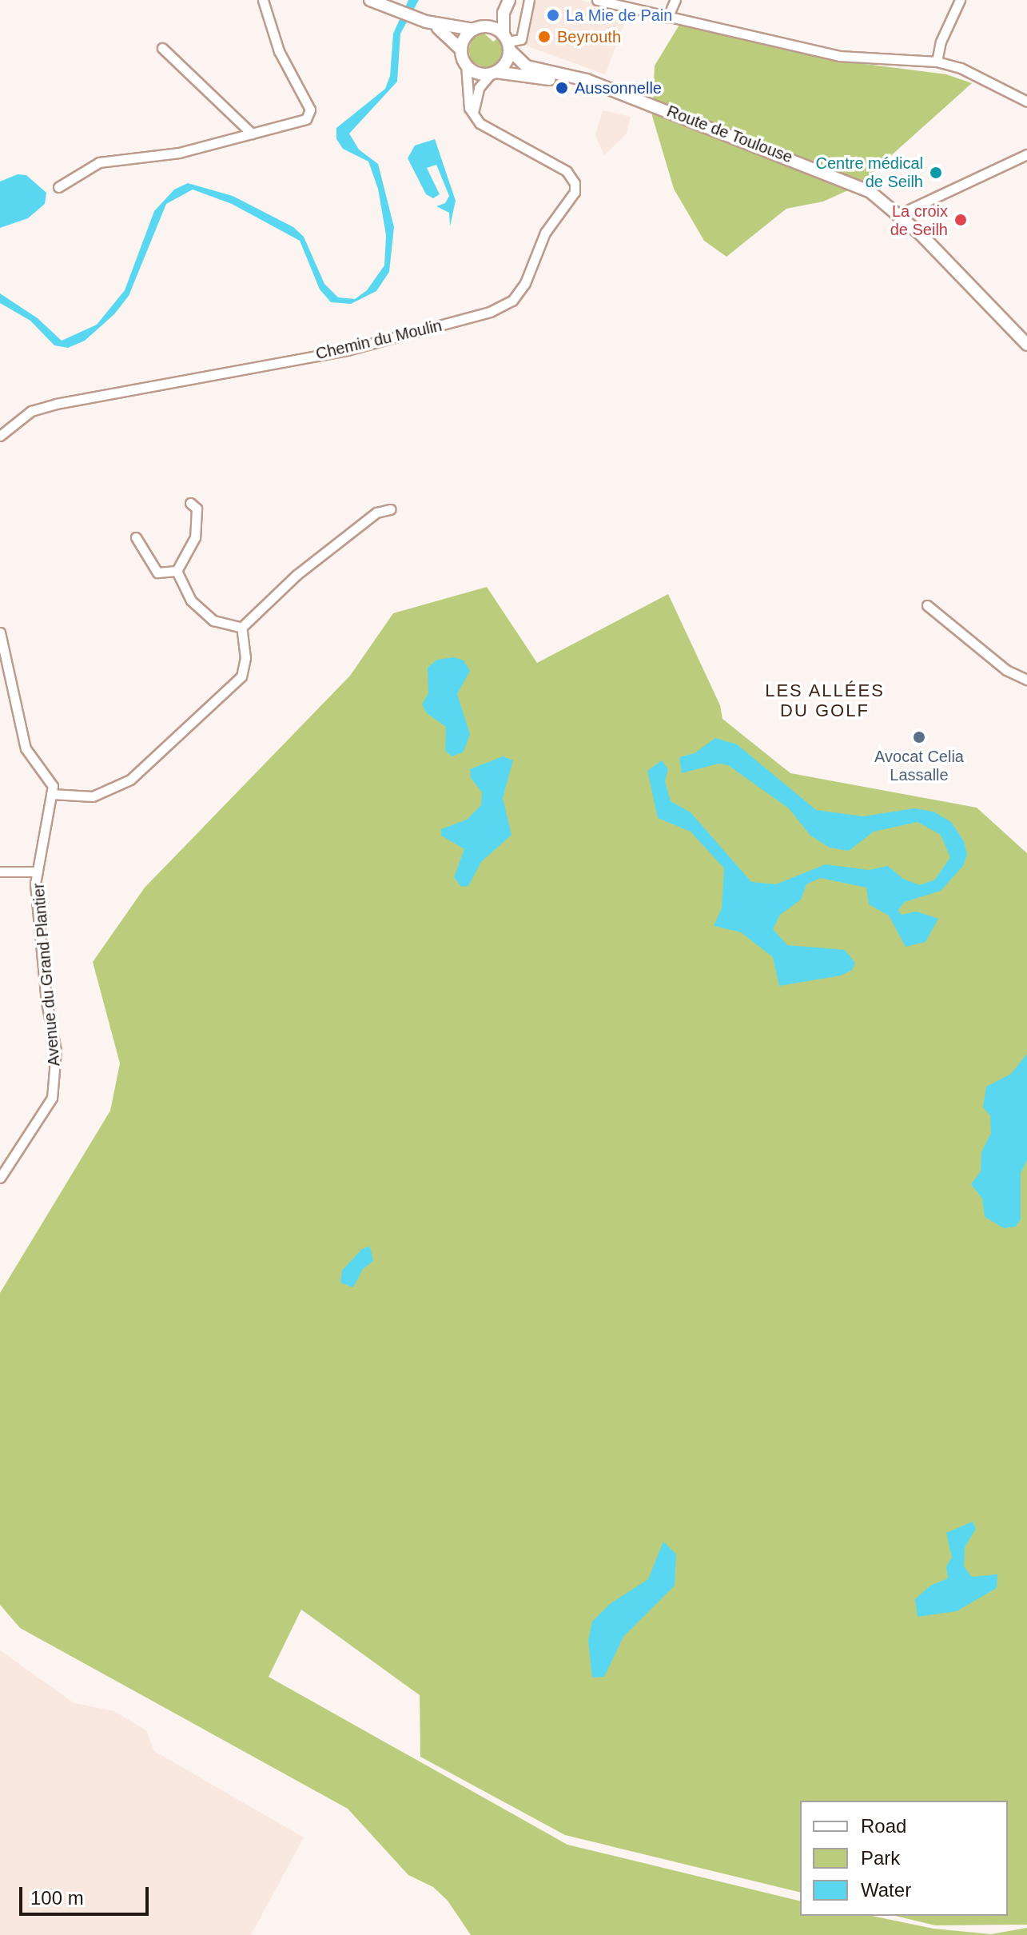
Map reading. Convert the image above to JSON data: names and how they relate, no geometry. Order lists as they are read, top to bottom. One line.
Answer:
{"streets":{"main road":["Route de Toulouse"],"street":["Chemin du Moulin","Avenue du Grand Plantier"]},"districts":["LES ALLÉES DU GOLF"],"places":["La Mie de Pain","Beyrouth","Aussonnelle","Centre médical de Seilh","La croix de Seilh","Avocat Celia Lassalle"],"legend":["Road","Park","Water"],"scale_bar":"100 m"}
